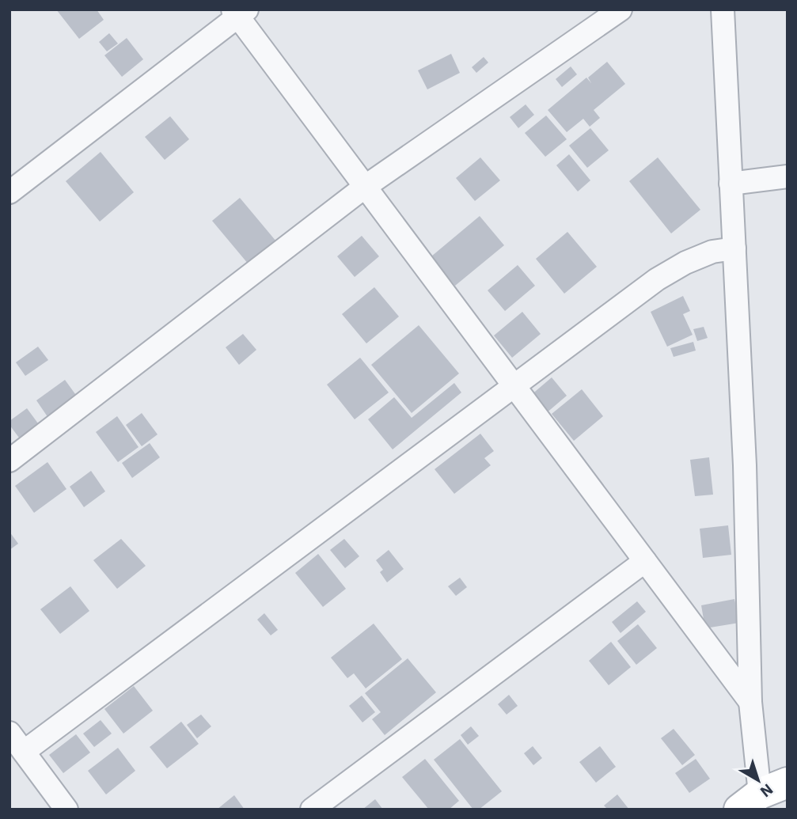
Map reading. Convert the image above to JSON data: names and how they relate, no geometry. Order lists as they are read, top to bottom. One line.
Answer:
{"north":"bottom right"}
